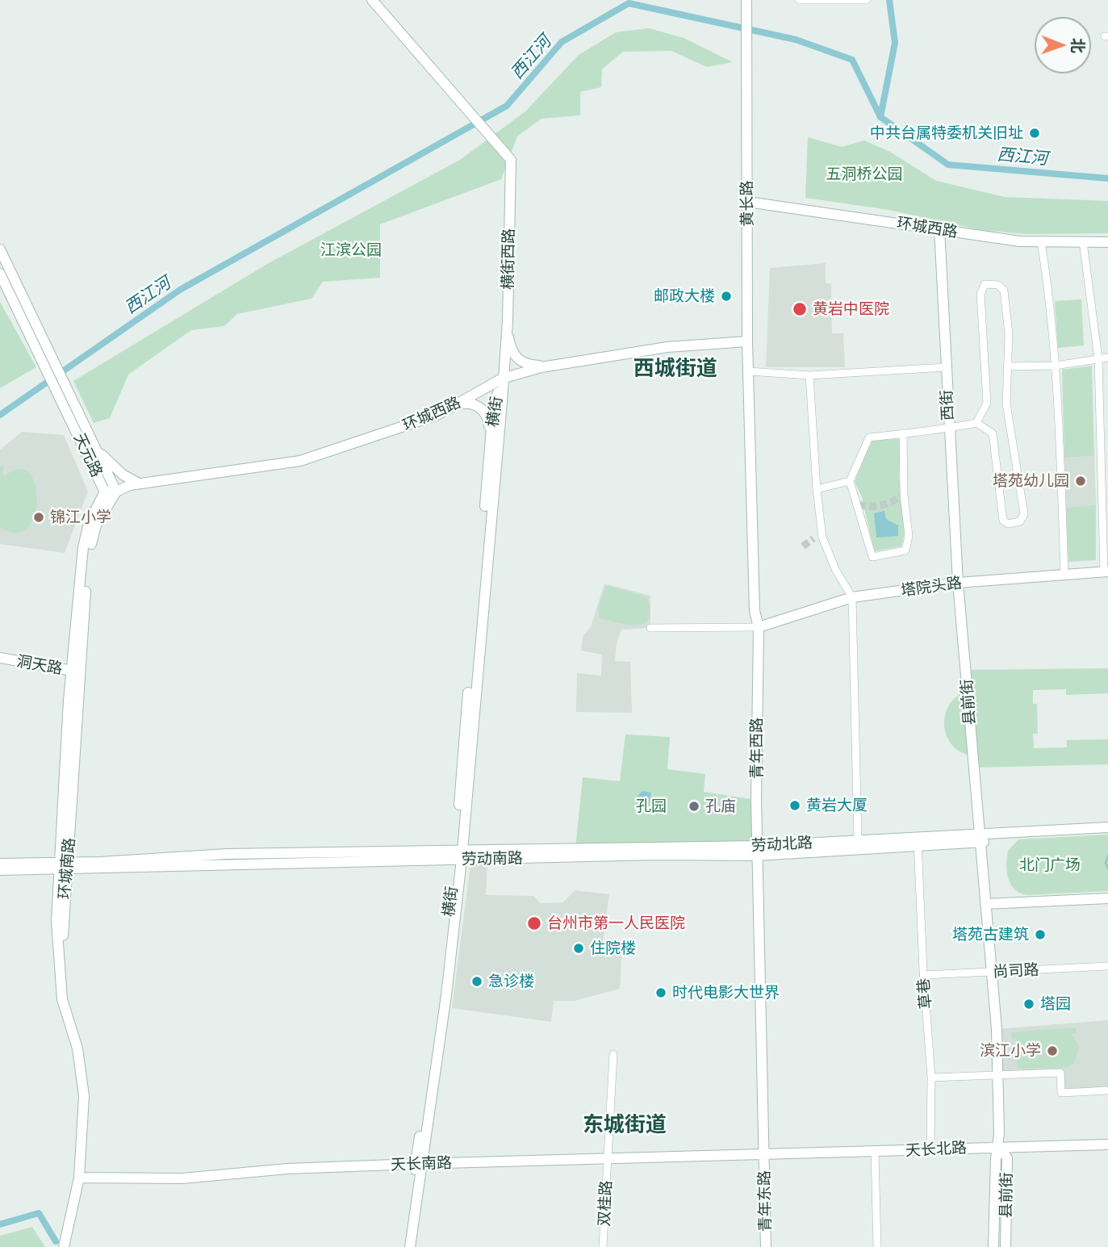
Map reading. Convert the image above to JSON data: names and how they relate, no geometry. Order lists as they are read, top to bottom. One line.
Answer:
{"streets":{"street":["黄长路","环城西路","横街西路","西街","横街","天元路","塔院头路","洞天路","县前街","青年西路","劳动北路","劳动南路","环城南路","尚司路","草巷","天长北路","天长南路","青年东路","双桂路"]},"crossings":[["黄长路","环城西路"],["黄长路","青年西路"],["环城西路","横街西路"],["环城西路","西街"],["环城西路","横街"],["环城西路","天元路"],["环城西路","青年西路"],["环城西路","环城南路"],["横街西路","横街"],["西街","塔院头路"],["西街","县前街"],["横街","劳动南路"],["横街","天长南路"],["天元路","环城南路"],["塔院头路","县前街"],["塔院头路","青年西路"],["洞天路","环城南路"],["县前街","劳动北路"],["县前街","尚司路"],["县前街","天长北路"],["青年西路","劳动北路"],["青年西路","劳动南路"],["青年西路","天长北路"],["青年西路","天长南路"],["青年西路","青年东路"],["劳动北路","劳动南路"],["劳动北路","草巷"],["劳动南路","环城南路"],["劳动南路","草巷"],["环城南路","天长南路"],["尚司路","草巷"],["草巷","天长北路"],["天长北路","天长南路"],["天长北路","青年东路"],["天长南路","青年东路"],["天长南路","双桂路"]],"districts":["西城街道","东城街道"],"water":["西江河"],"parks":["五洞桥公园","江滨公园","孔园","北门广场"],"places":["中共台属特委机关旧址","邮政大楼","黄岩中医院","塔苑幼儿园","锦江小学","黄岩大厦","孔庙","台州市第一人民医院","塔苑古建筑","住院楼","急诊楼","时代电影大世界","塔园","滨江小学"],"north":"right"}
